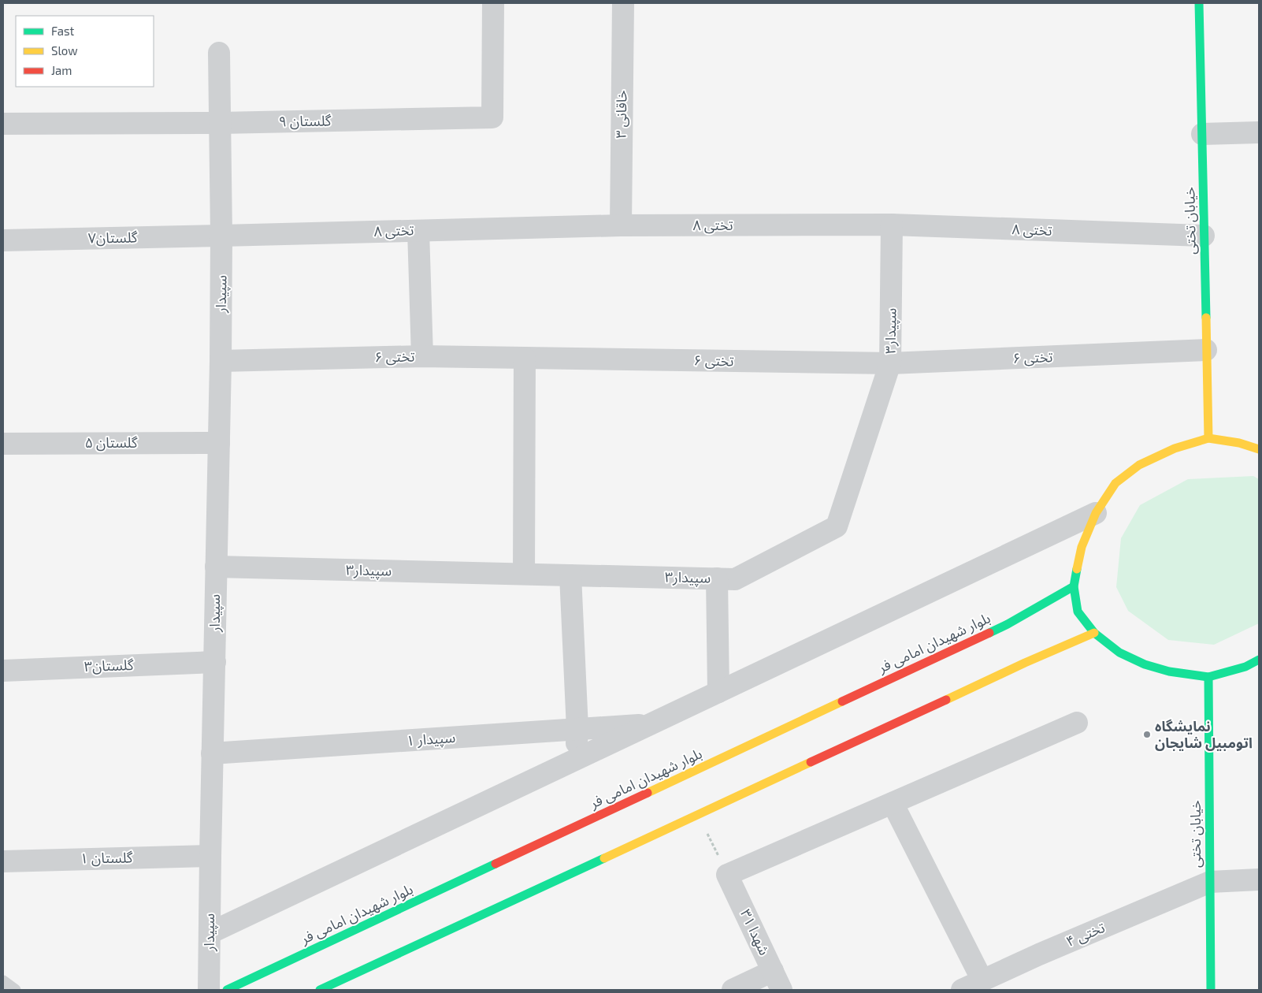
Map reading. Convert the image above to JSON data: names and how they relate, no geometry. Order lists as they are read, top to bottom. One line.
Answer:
{"streets":{"street":["خاقانی ۳","گلستان ۹","خیابان تختی","تختی ۸","گلستان۷","سپیدار","سپیدار۳","تختی ۶","گلستان ۵","بلوار شهیدان امامی فر","گلستان۳","سپیدار ۱","گلستان ۱","شهدا ۳۱","تختی ۴"]},"crossings":[["خاقانی ۳","تختی ۸"],["گلستان ۹","سپیدار"],["خیابان تختی","تختی ۸"],["خیابان تختی","تختی ۶"],["خیابان تختی","تختی ۴"],["تختی ۸","گلستان۷"],["تختی ۸","سپیدار"],["تختی ۸","سپیدار۳"],["گلستان۷","سپیدار"],["سپیدار","سپیدار۳"],["سپیدار","تختی ۶"],["سپیدار","گلستان ۵"],["سپیدار","گلستان۳"],["سپیدار","سپیدار ۱"],["سپیدار","گلستان ۱"],["سپیدار۳","تختی ۶"]],"places":["نمایشگاه اتومبیل شایجان"],"legend":["Fast","Slow","Jam"]}
